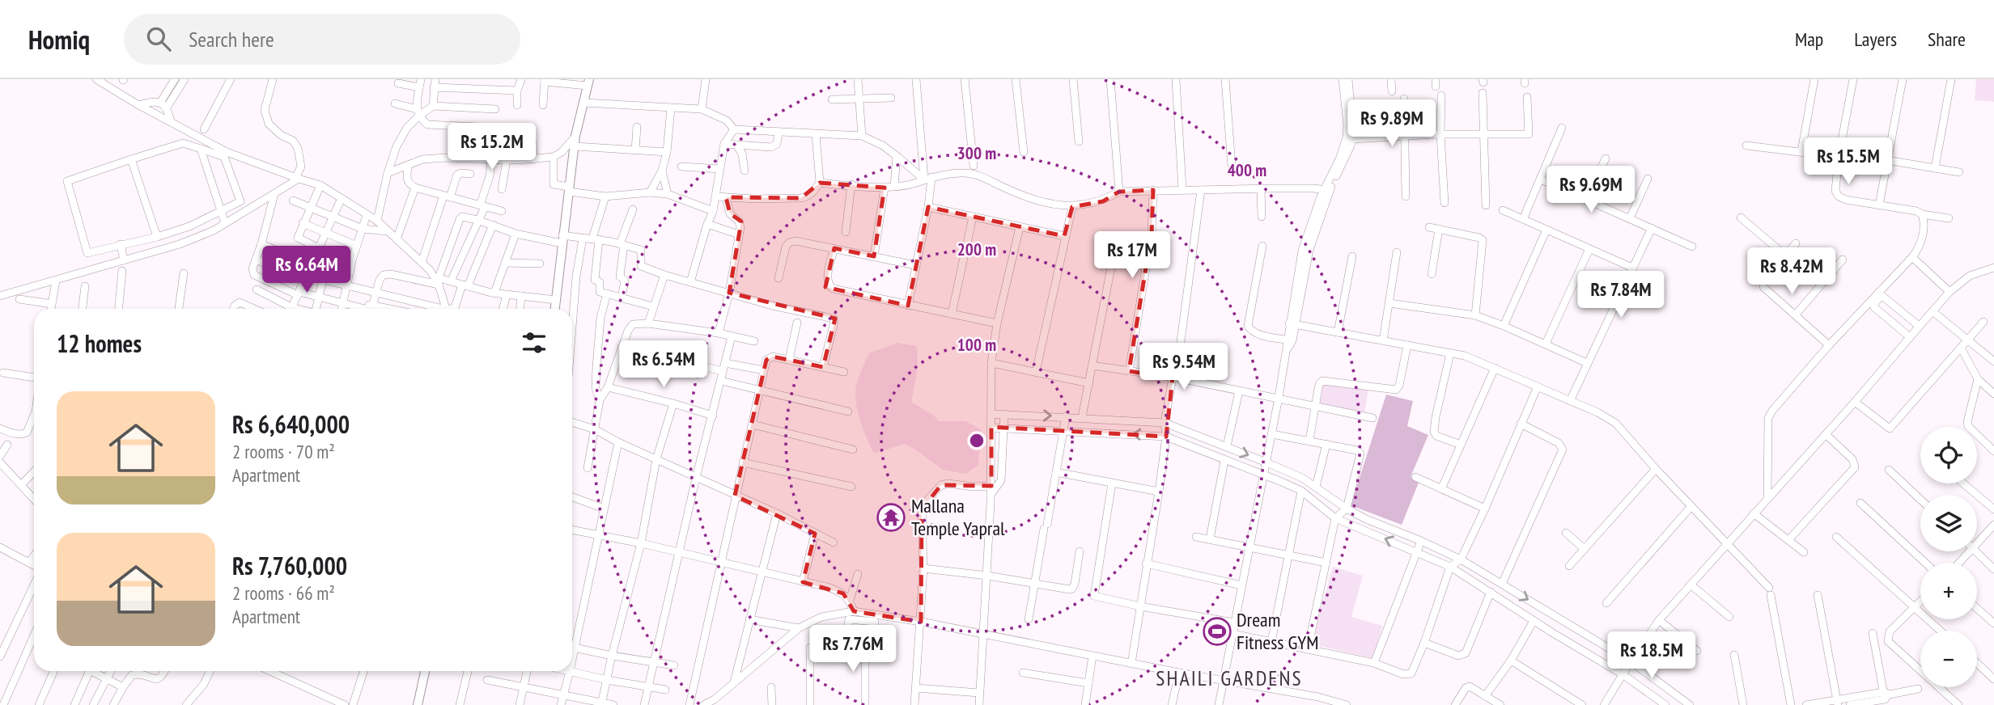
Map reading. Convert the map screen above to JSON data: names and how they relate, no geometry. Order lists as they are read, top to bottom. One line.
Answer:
{"districts":["SHAILI GARDENS"],"places":{"temple":["Mallana Temple Yapral"],"sports":["Dream Fitness GYM"]},"page":{"header":"Homiq","search":"Search here","nav":["Map","Layers","Share"],"price":["Rs 9.89M","Rs 15.2M","Rs 15.5M","Rs 9.69M","Rs 17M","Rs 6.64M","Rs 8.42M","Rs 7.84M","Rs 6.54M","Rs 9.54M","Rs 7.76M","Rs 18.5M"],"heading":"12 homes","list":[{"name":"Rs 6,640,000","note":"2 rooms · 70 m² · Apartment"},{"name":"Rs 7,760,000","note":"2 rooms · 66 m² · Apartment"}],"map_buttons":["+","−"]},"rings":["300 m","400 m","200 m","100 m"]}
